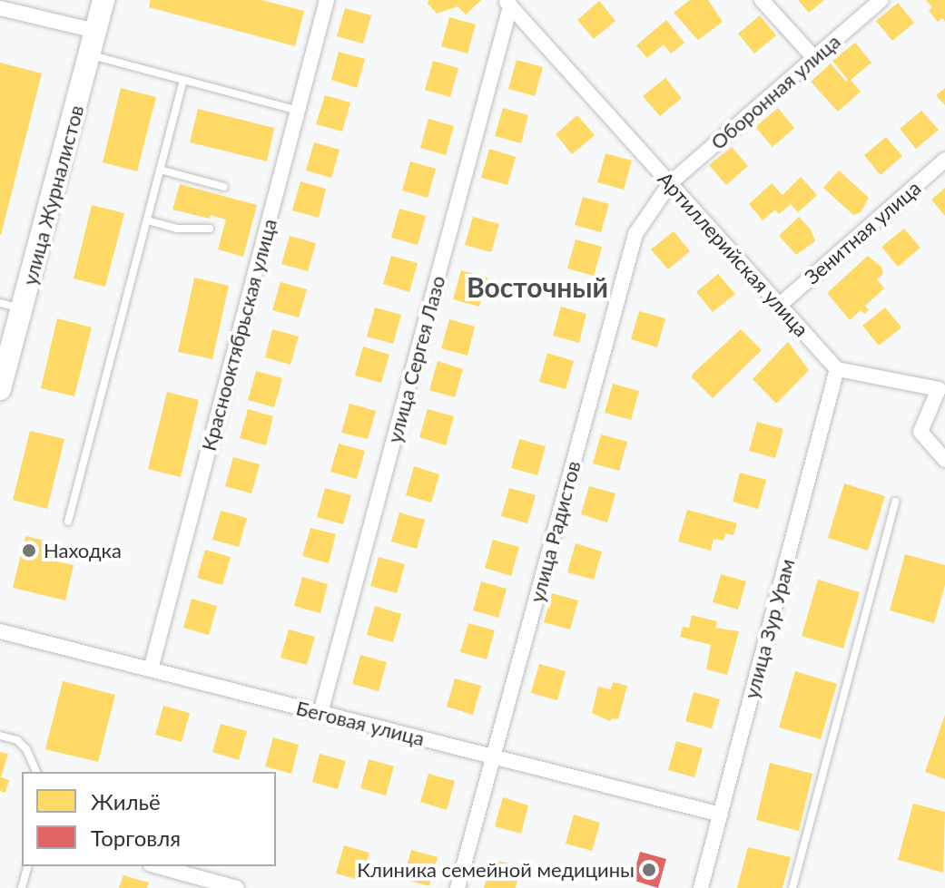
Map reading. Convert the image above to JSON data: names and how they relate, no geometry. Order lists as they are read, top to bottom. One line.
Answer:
{"streets":{"street":["Оборонная улица","улица Журналистов","Зенитная улица","Артиллерийская улица","Краснооктябрьская улица","улица Сергея Лазо","улица Радистов","улица Зур Урам","Беговая улица"]},"crossings":[["Оборонная улица","Артиллерийская улица"],["Оборонная улица","улица Радистов"],["Зенитная улица","Артиллерийская улица"],["Артиллерийская улица","улица Сергея Лазо"],["Артиллерийская улица","улица Радистов"],["Артиллерийская улица","улица Зур Урам"],["Краснооктябрьская улица","Беговая улица"],["улица Сергея Лазо","Беговая улица"],["улица Радистов","Беговая улица"],["улица Зур Урам","Беговая улица"]],"districts":["Восточный"],"places":["Находка","Клиника семейной медицины"],"legend":["Жильё","Торговля"]}
